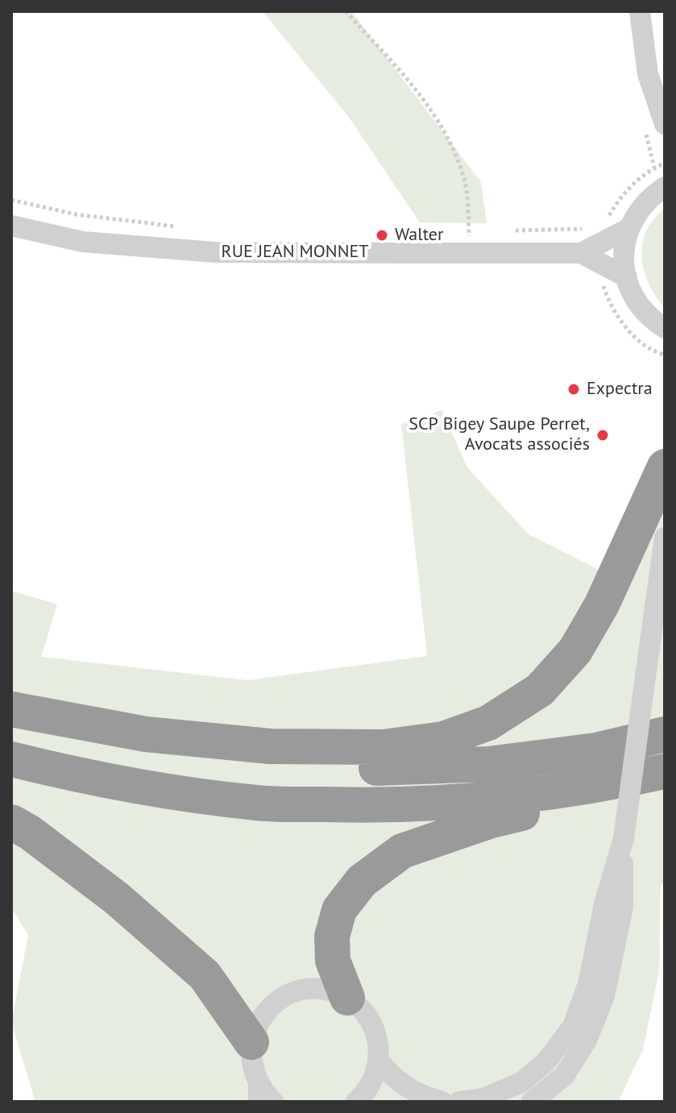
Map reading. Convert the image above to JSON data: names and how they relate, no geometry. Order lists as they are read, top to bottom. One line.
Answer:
{"streets":{"street":["RUE JEAN MONNET"]},"places":["Walter","Expectra","SCP Bigey Saupe Perret, Avocats associés"]}
